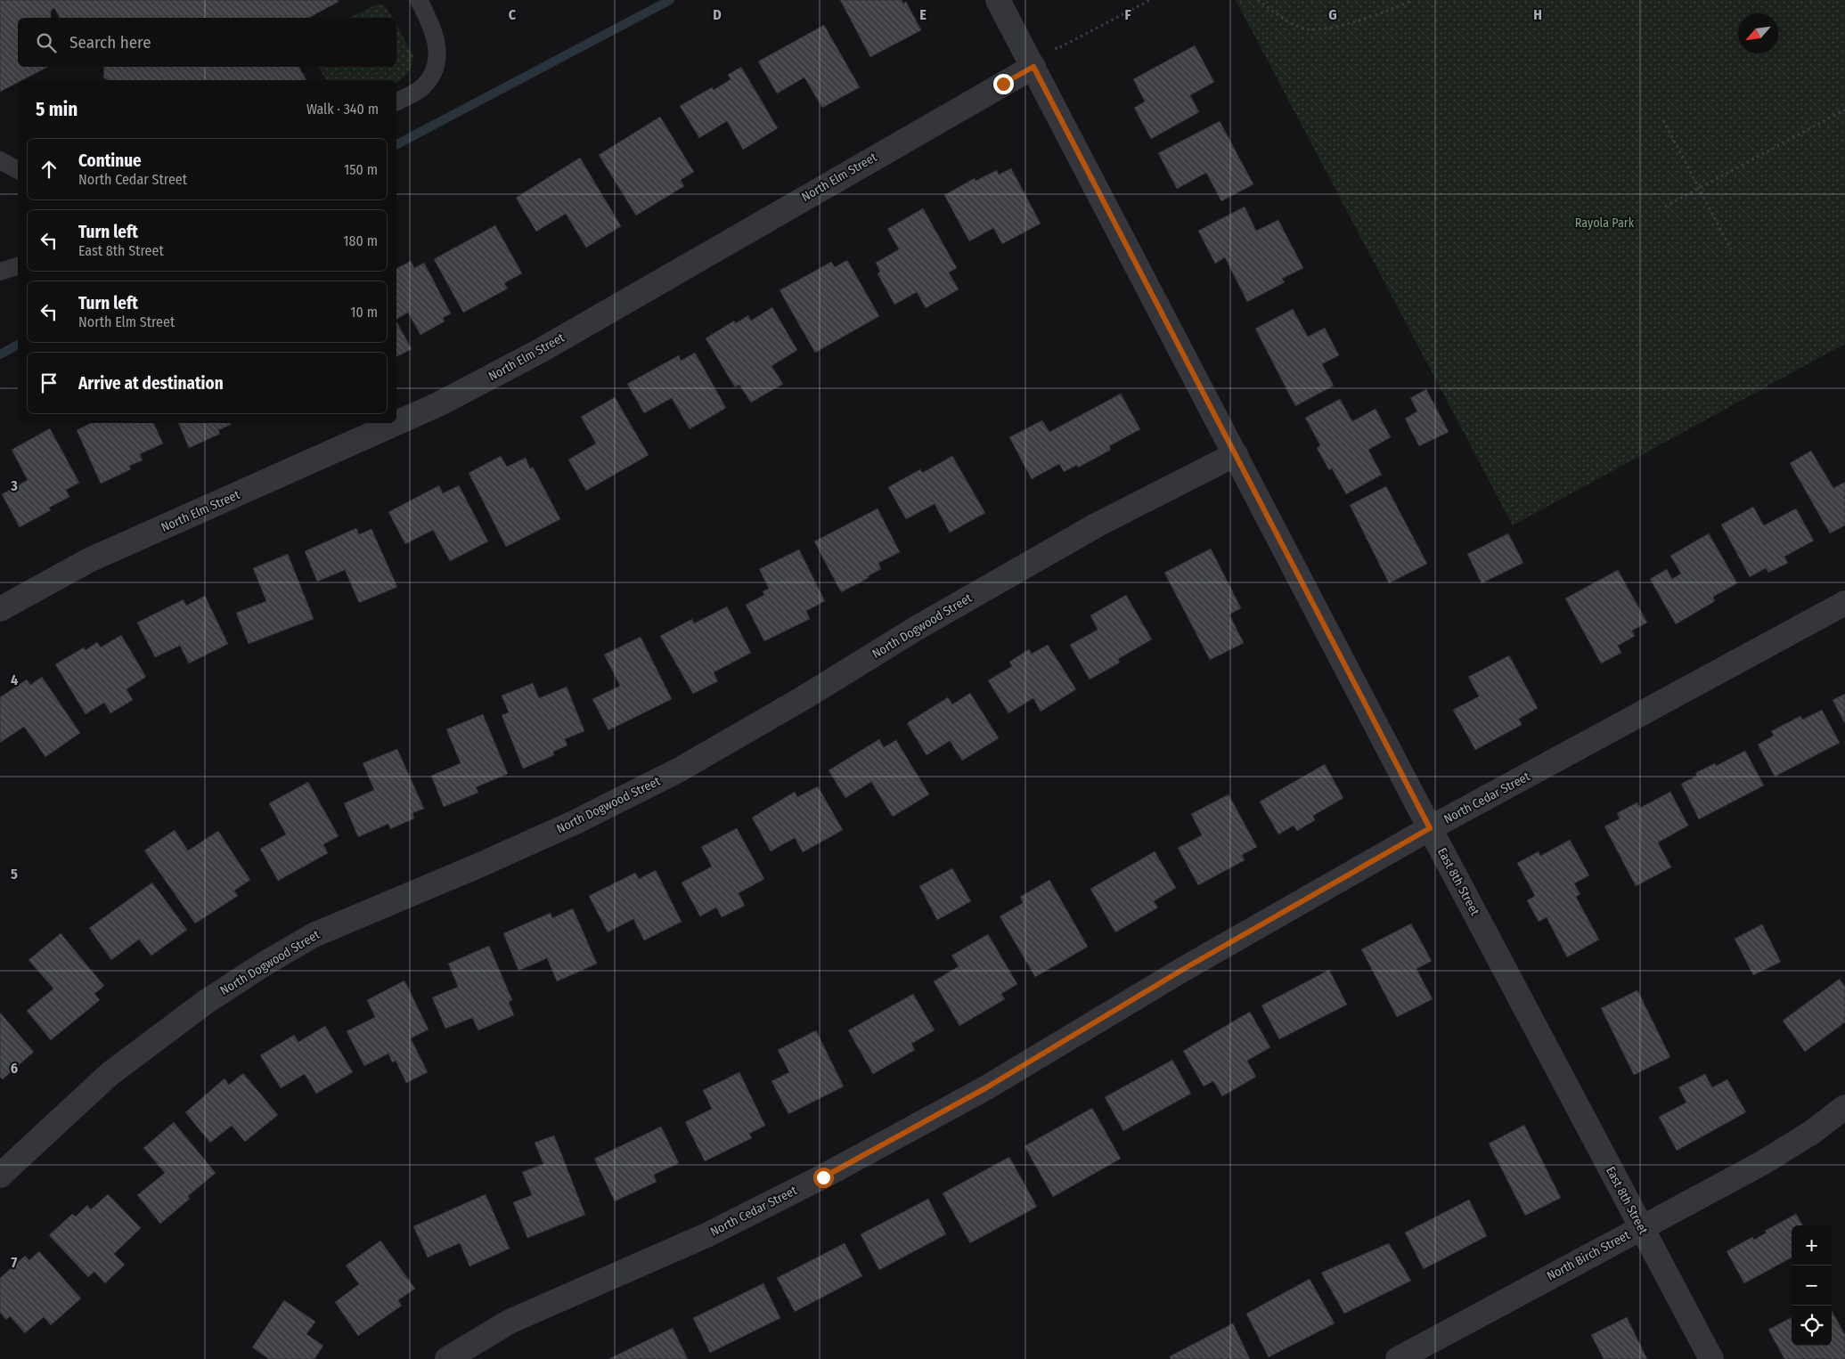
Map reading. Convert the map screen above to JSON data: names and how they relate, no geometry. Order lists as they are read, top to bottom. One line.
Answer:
{"streets":{"street":["North Elm Street","North Dogwood Street","North Cedar Street","East 8th Street","North Birch Street"]},"crossings":[["North Elm Street","East 8th Street"],["North Dogwood Street","East 8th Street"],["North Cedar Street","East 8th Street"],["East 8th Street","North Birch Street"]],"parks":["Rayola Park"],"north":"bottom left","page":{"search":"Search here","heading":["5 min","Walk · 340 m"],"list":[["Continue","North Cedar Street","150 m"],["Turn left","East 8th Street","180 m"],["Turn left","North Elm Street","10 m"],"Arrive at destination"],"map_buttons":["+","−"]},"grid":{"columns":["C","D","E","F","G","H"],"rows":["3","4","5","6","7"]}}
